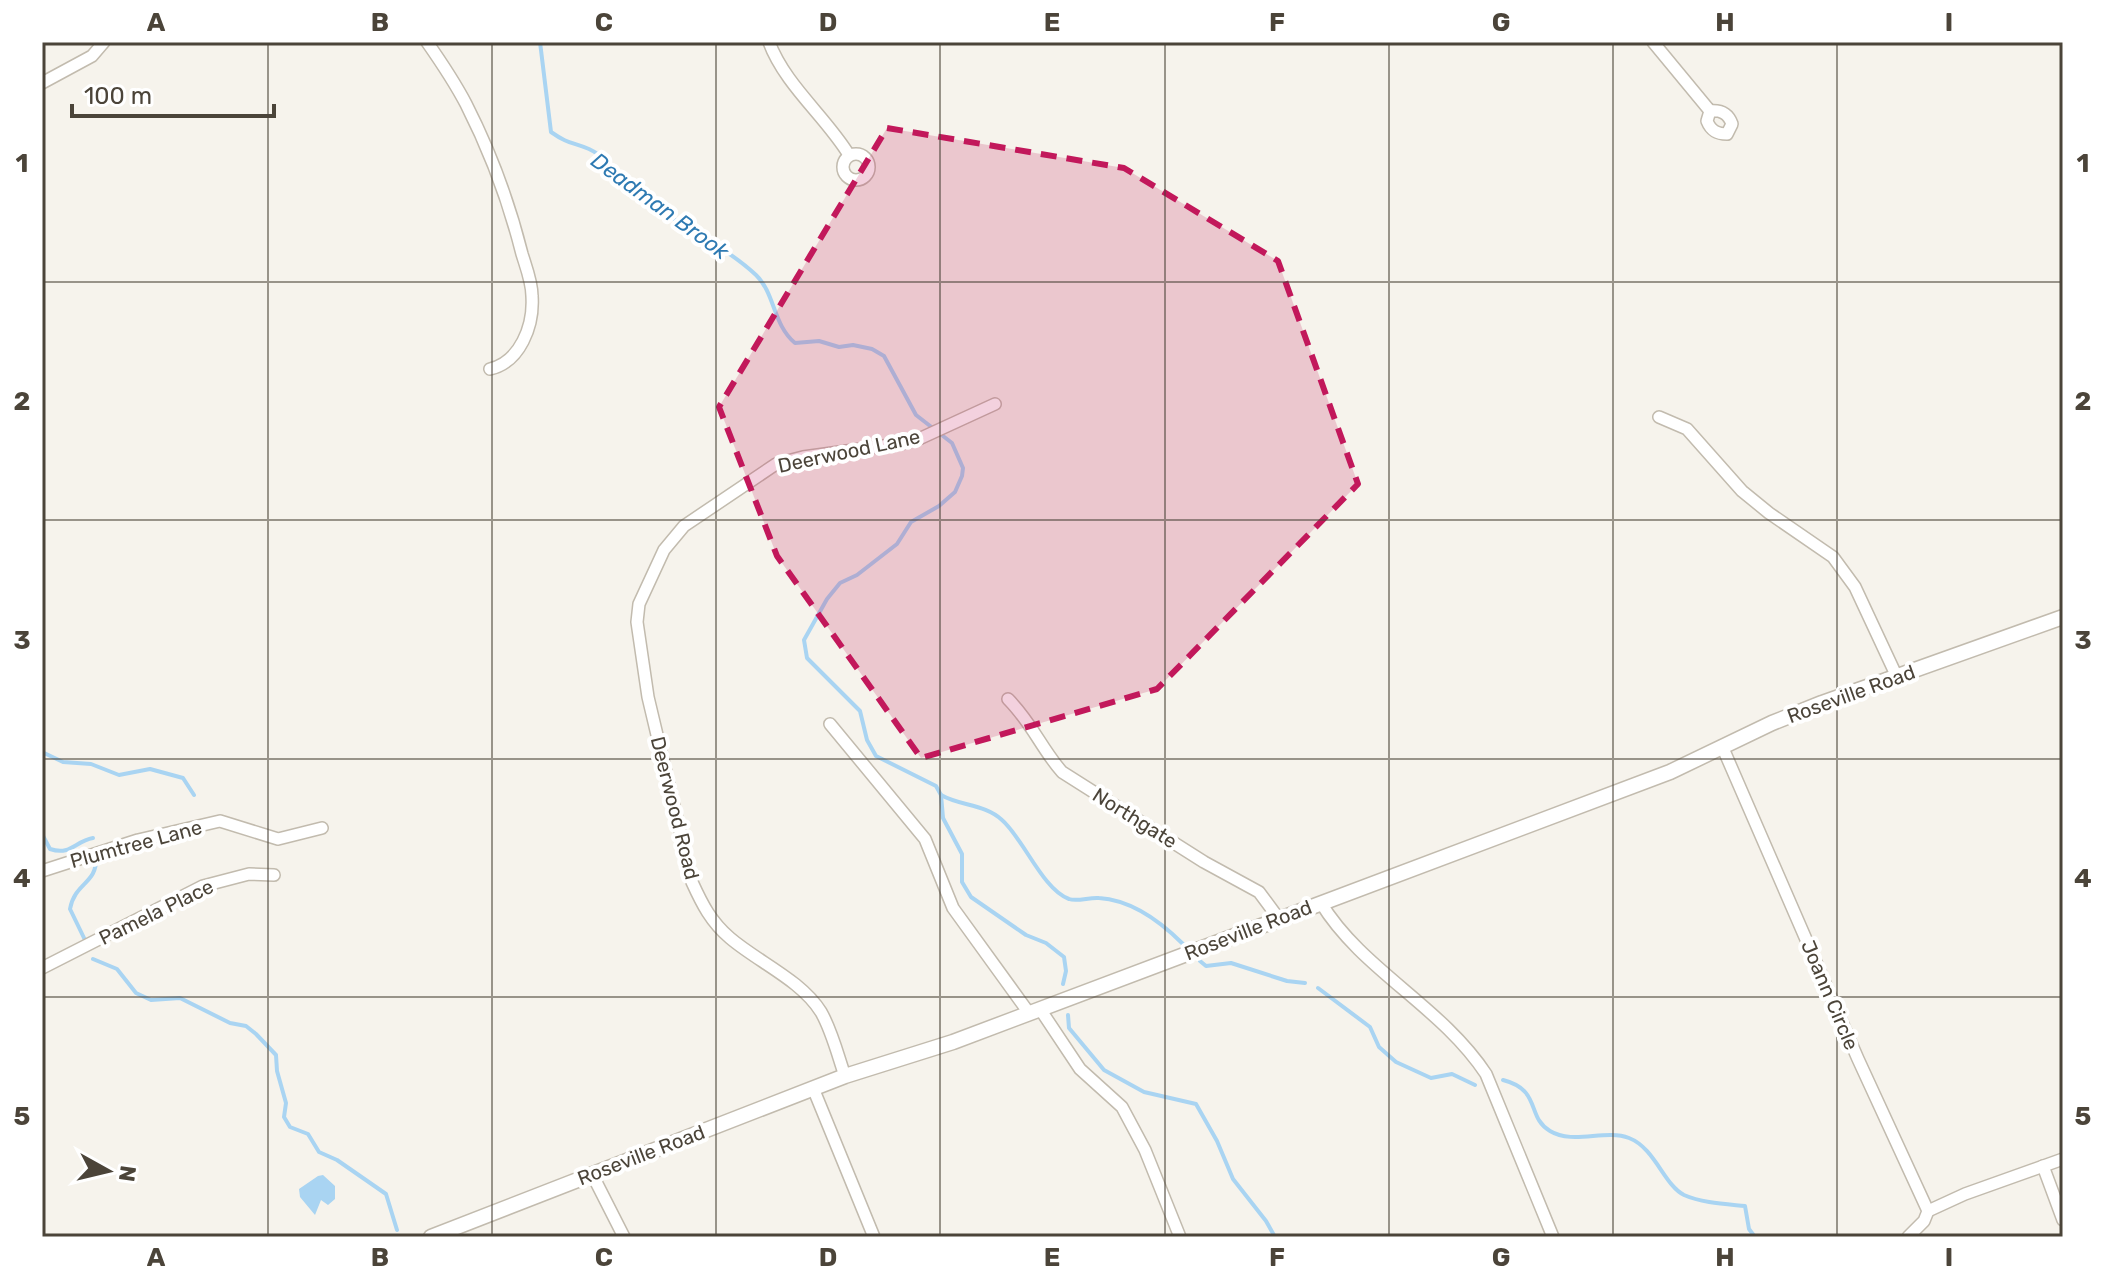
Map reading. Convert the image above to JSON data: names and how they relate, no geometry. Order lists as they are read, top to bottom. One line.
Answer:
{"streets":{"street":["Deerwood Lane","Roseville Road","Deerwood Road","Northgate","Plumtree Lane","Pamela Place","Joann Circle"]},"crossings":[["Deerwood Lane","Deerwood Road"],["Roseville Road","Deerwood Road"],["Roseville Road","Northgate"],["Roseville Road","Joann Circle"]],"water":["Deadman Brook"],"scale_bar":"100 m","north":"right","grid":{"columns":["A","B","C","D","E","F","G","H","I"],"rows":["1","2","3","4","5"]}}
